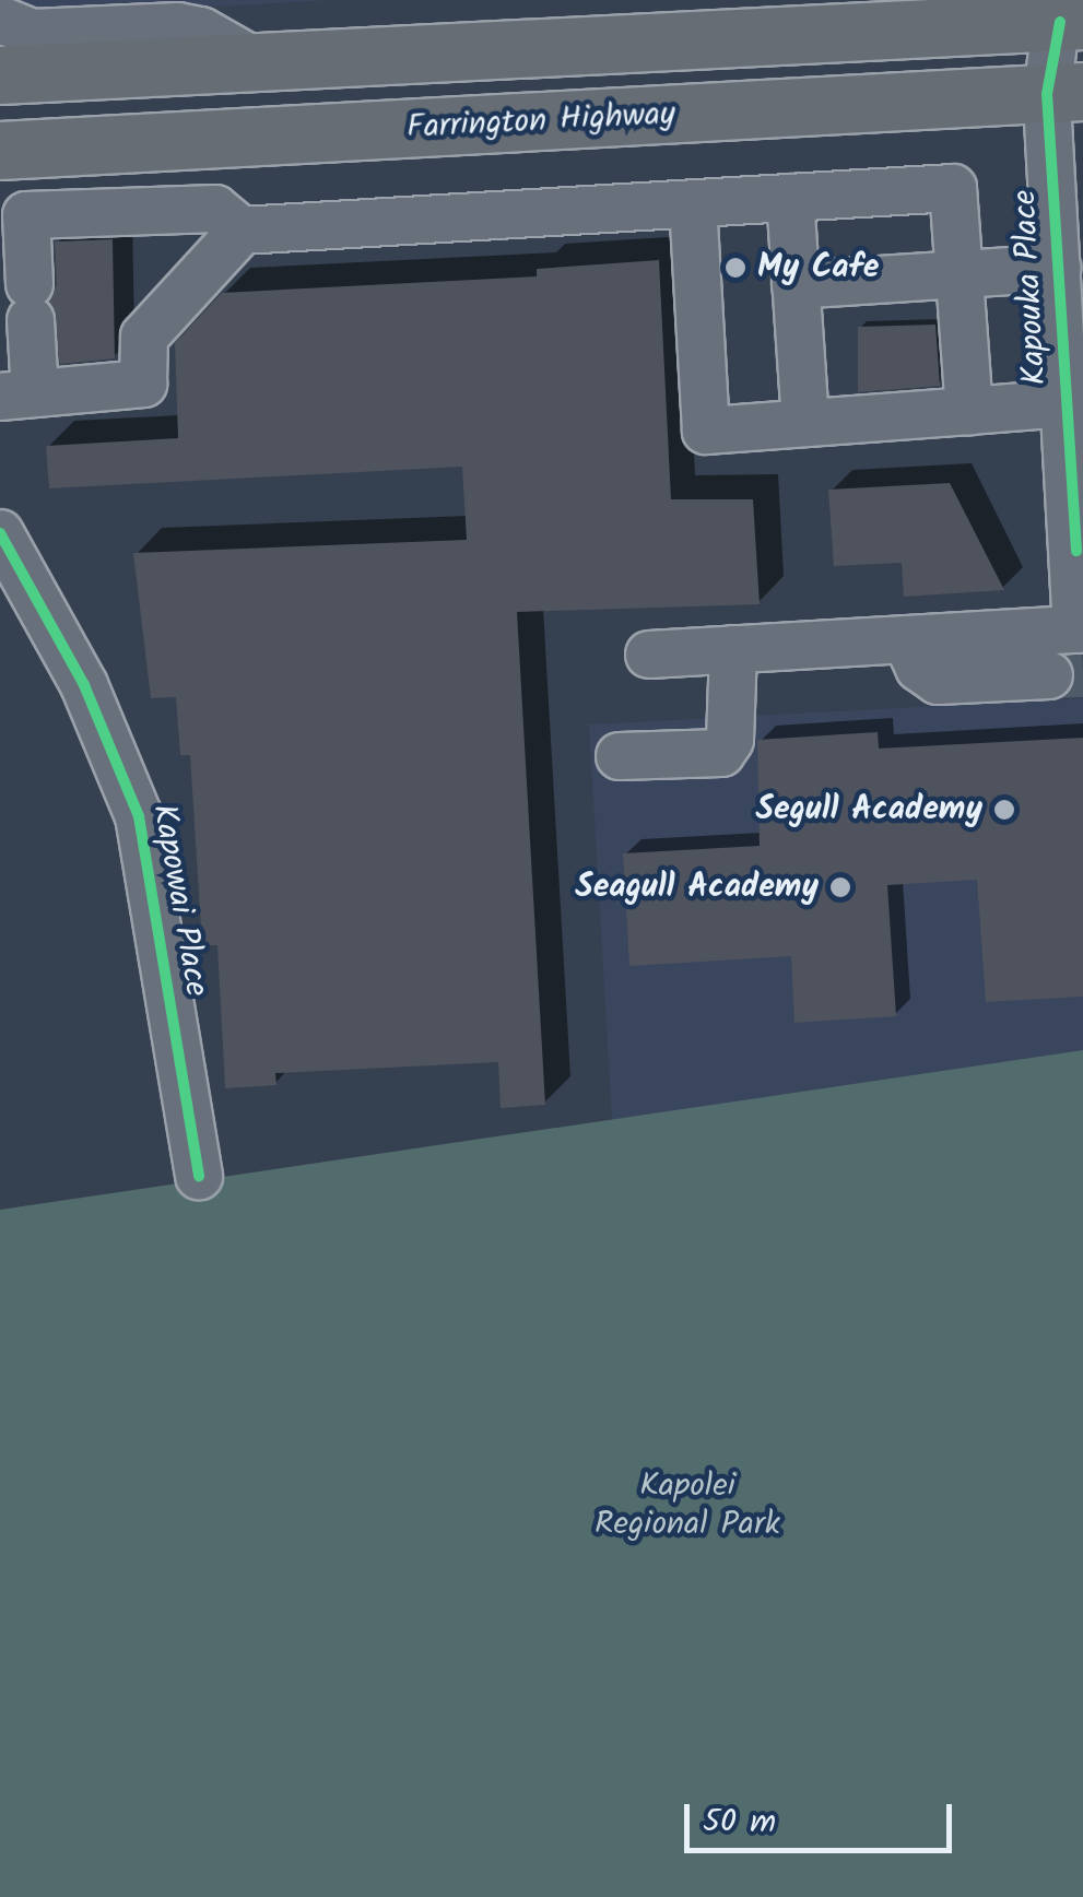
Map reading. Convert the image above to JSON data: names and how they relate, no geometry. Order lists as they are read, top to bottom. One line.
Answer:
{"streets":{"main road":["Farrington Highway"],"street":["Kapouka Place","Kapowai Place"]},"crossings":[["Farrington Highway","Kapouka Place"]],"parks":["Kapolei Regional Park"],"places":["My Cafe","Segull Academy","Seagull Academy"],"scale_bar":"50 m"}
